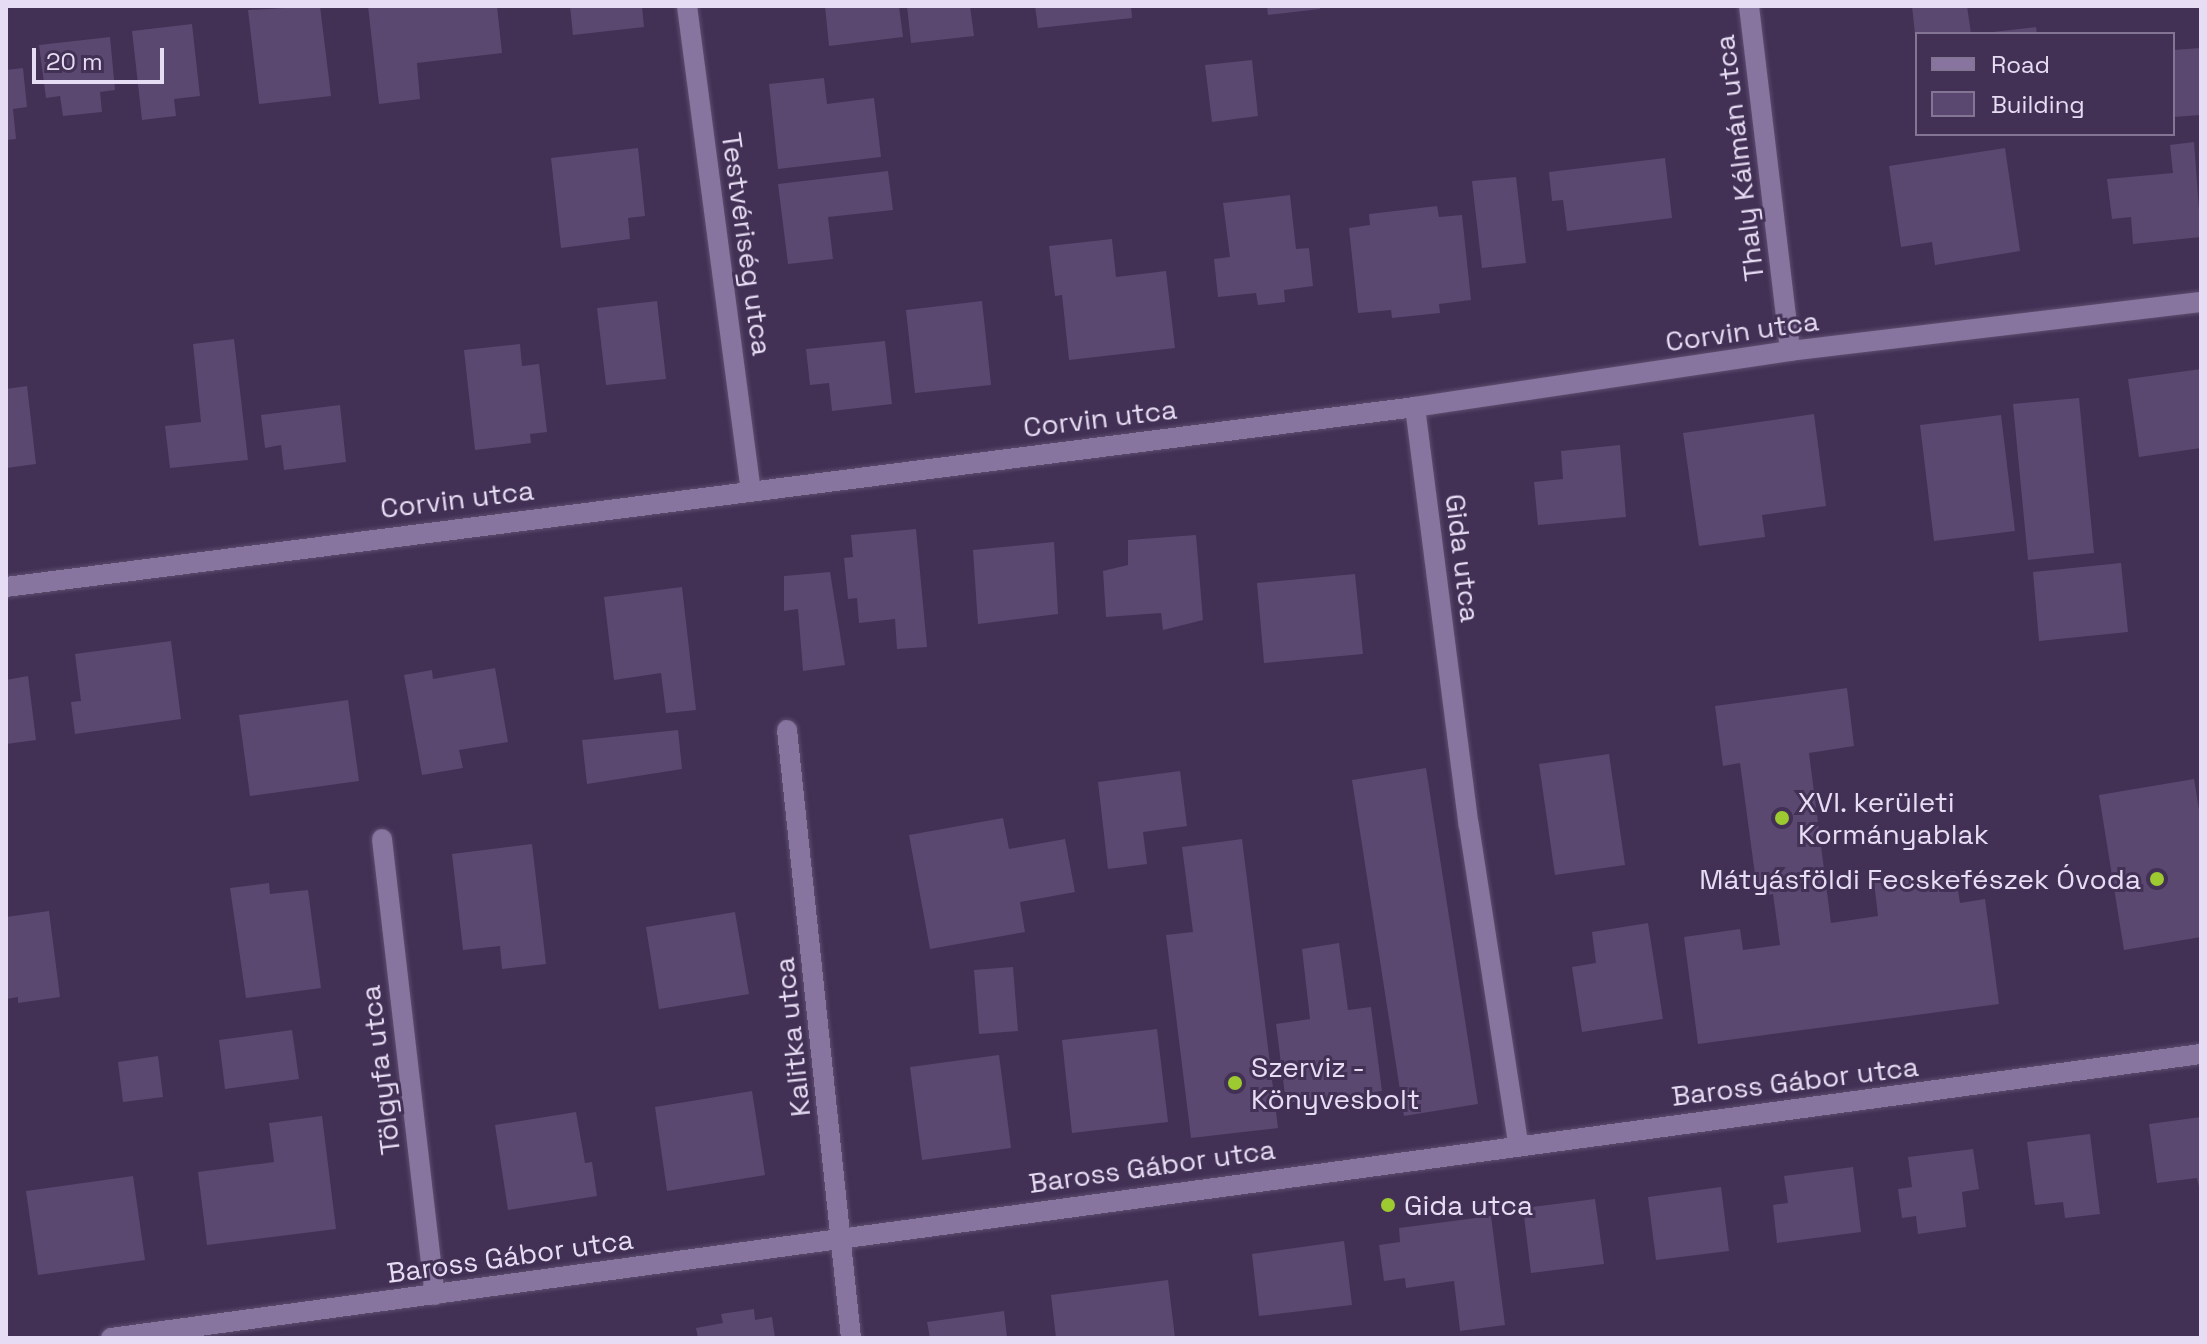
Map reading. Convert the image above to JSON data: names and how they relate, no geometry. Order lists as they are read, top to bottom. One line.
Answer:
{"streets":{"street":["Thaly Kálmán utca","Testvériség utca","Corvin utca","Gida utca","Kalitka utca","Tölgyfa utca","Baross Gábor utca"]},"crossings":[["Thaly Kálmán utca","Corvin utca"],["Testvériség utca","Corvin utca"],["Corvin utca","Gida utca"],["Gida utca","Baross Gábor utca"],["Kalitka utca","Baross Gábor utca"],["Tölgyfa utca","Baross Gábor utca"]],"places":["XVI. kerületi Kormányablak","Mátyásföldi Fecskefészek Óvoda","Szerviz - Könyvesbolt","Gida utca"],"legend":["Road","Building"],"scale_bar":"20 m"}
